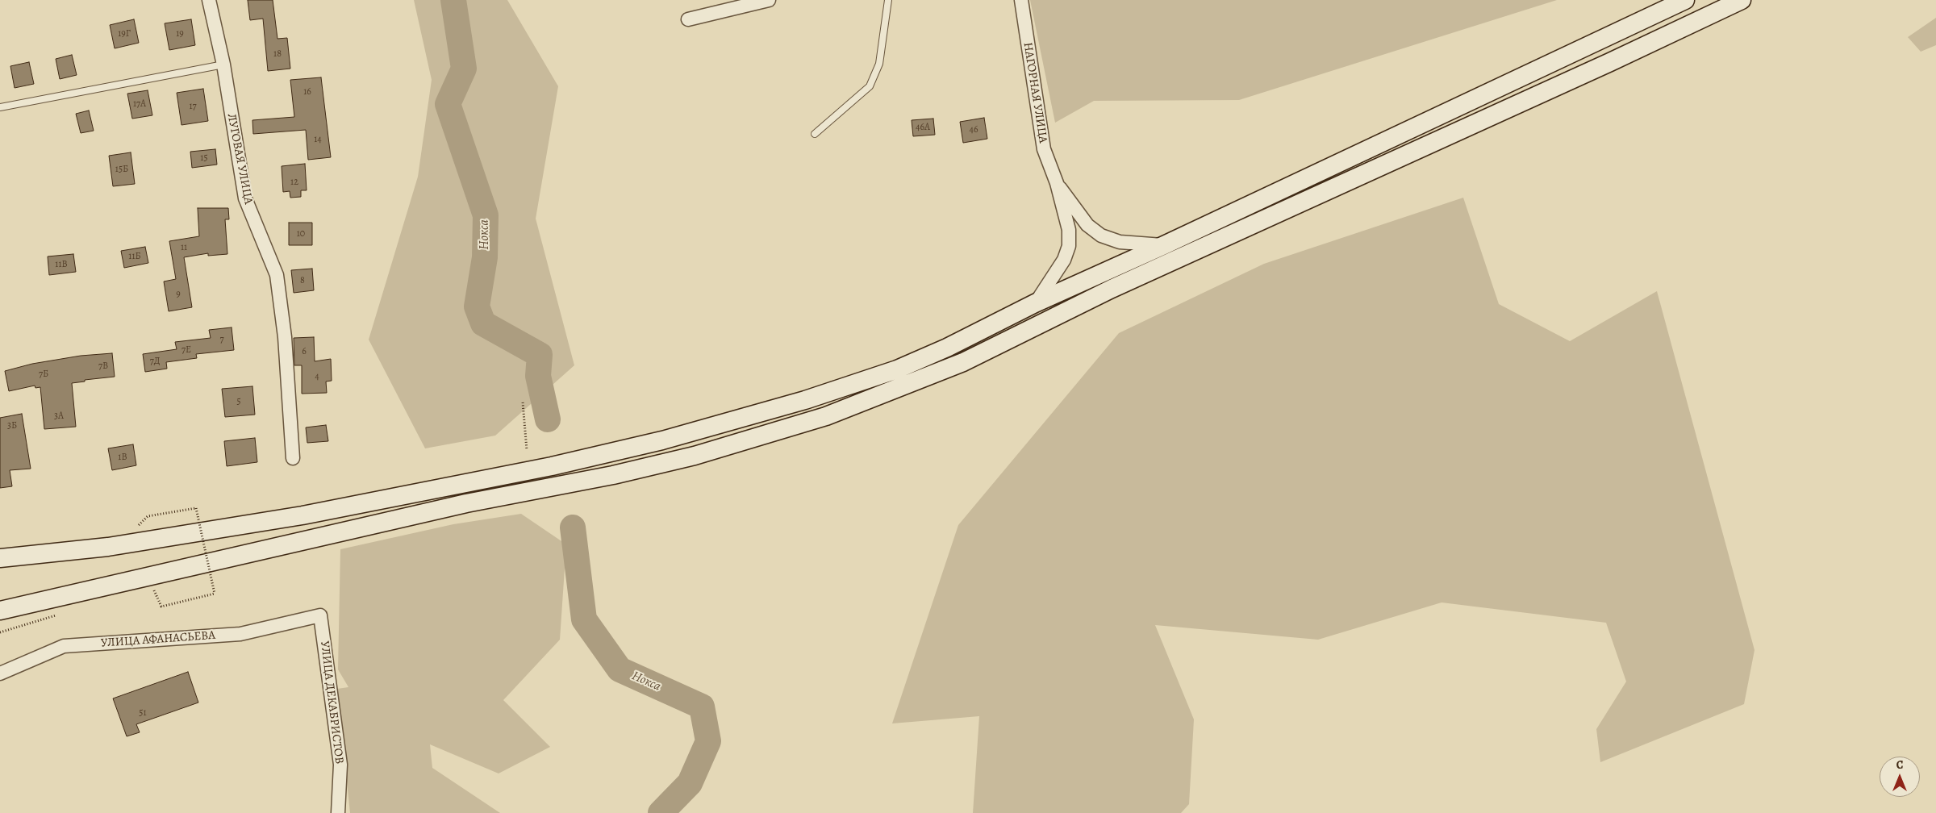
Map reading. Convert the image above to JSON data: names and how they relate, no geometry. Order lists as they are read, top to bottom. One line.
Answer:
{"streets":{"street":["НАГОРНАЯ УЛИЦА","ЛУГОВАЯ УЛИЦА","УЛИЦА АФАНАСЬЕВА","УЛИЦА ДЕКАБРИСТОВ"]},"crossings":[["УЛИЦА АФАНАСЬЕВА","УЛИЦА ДЕКАБРИСТОВ"]],"water":["Нокса"],"house_numbers":["19Г","19","18","16","17А","17","46А","46","14","15","15Б","12","10","11","11Б","11В","8","9","7","7Е","6","7Д","7В","7Б","4","5","3А","3Б","1В","51"],"north":"top"}
